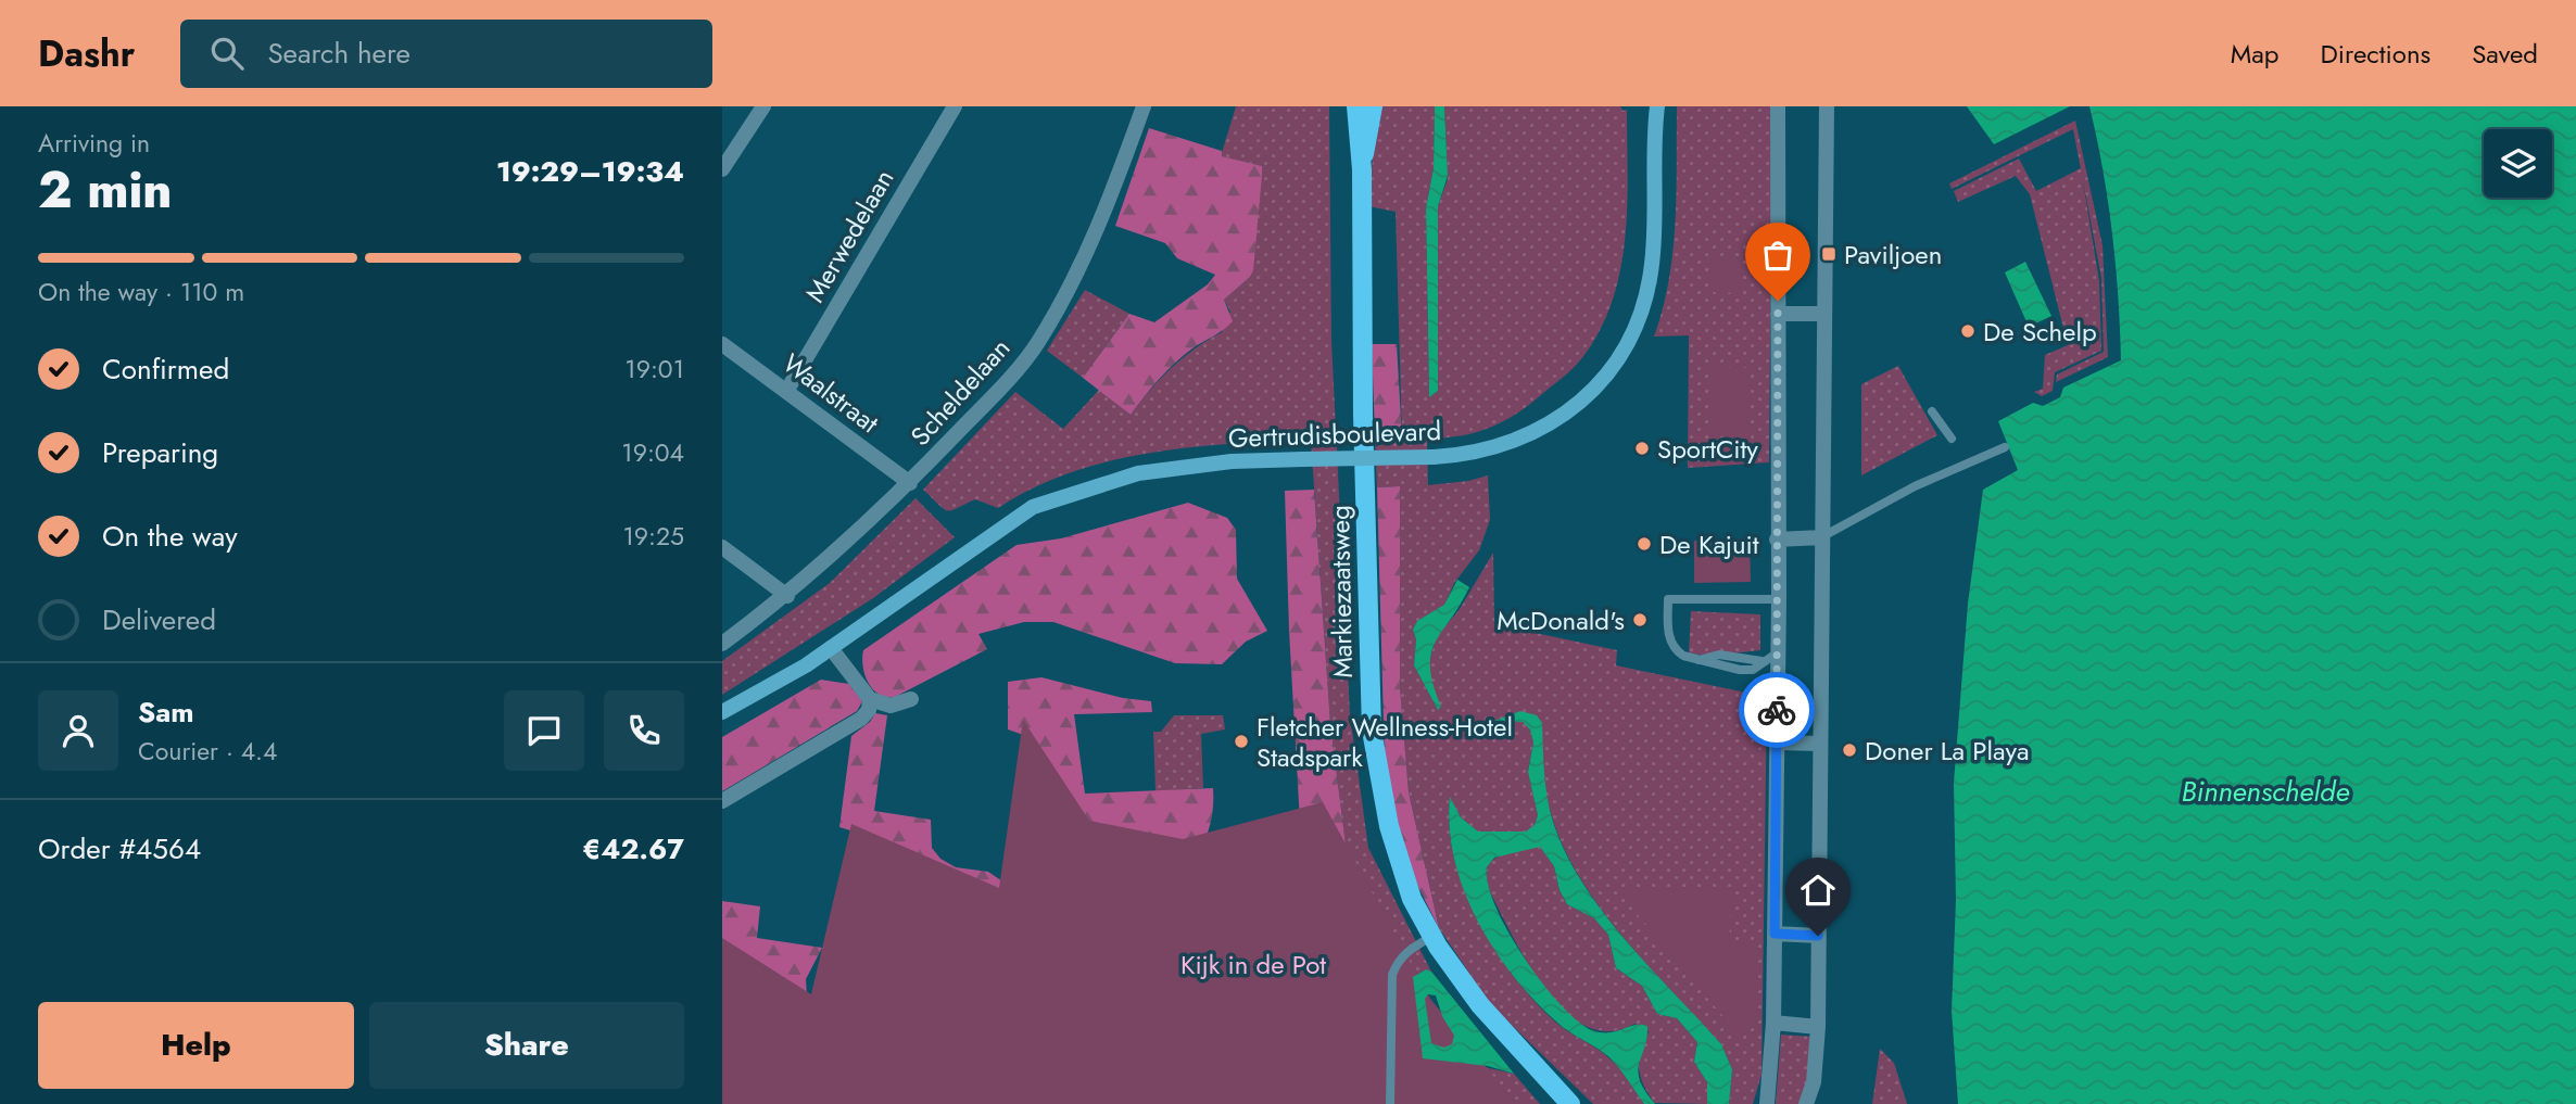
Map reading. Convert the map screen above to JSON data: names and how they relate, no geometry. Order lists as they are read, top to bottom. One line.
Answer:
{"streets":{"main road":["Markiezaatsweg"],"street":["Merwedelaan","Scheldelaan","Waalstraat","Gertrudisboulevard"]},"crossings":[["Merwedelaan","Waalstraat"],["Scheldelaan","Waalstraat"]],"water":["Binnenschelde"],"parks":["Kijk in de Pot"],"places":{"transit":["Paviljoen"],"other":["De Schelp","SportCity","De Kajuit","McDonald's","Fletcher Wellness-Hotel Stadspark","Doner La Playa"]},"page":{"header":"Dashr","search":"Search here","nav":["Map","Directions","Saved"],"heading":["2 min","Arriving in","19:29–19:34"],"panel":["Sam","Courier · 4.4","Order #4564","€42.67"],"bar":"On the way · 110 m","list":[["Confirmed","19:01"],["Preparing","19:04"],["On the way","19:25"],"Delivered"],"buttons":["Help","Share"]}}
